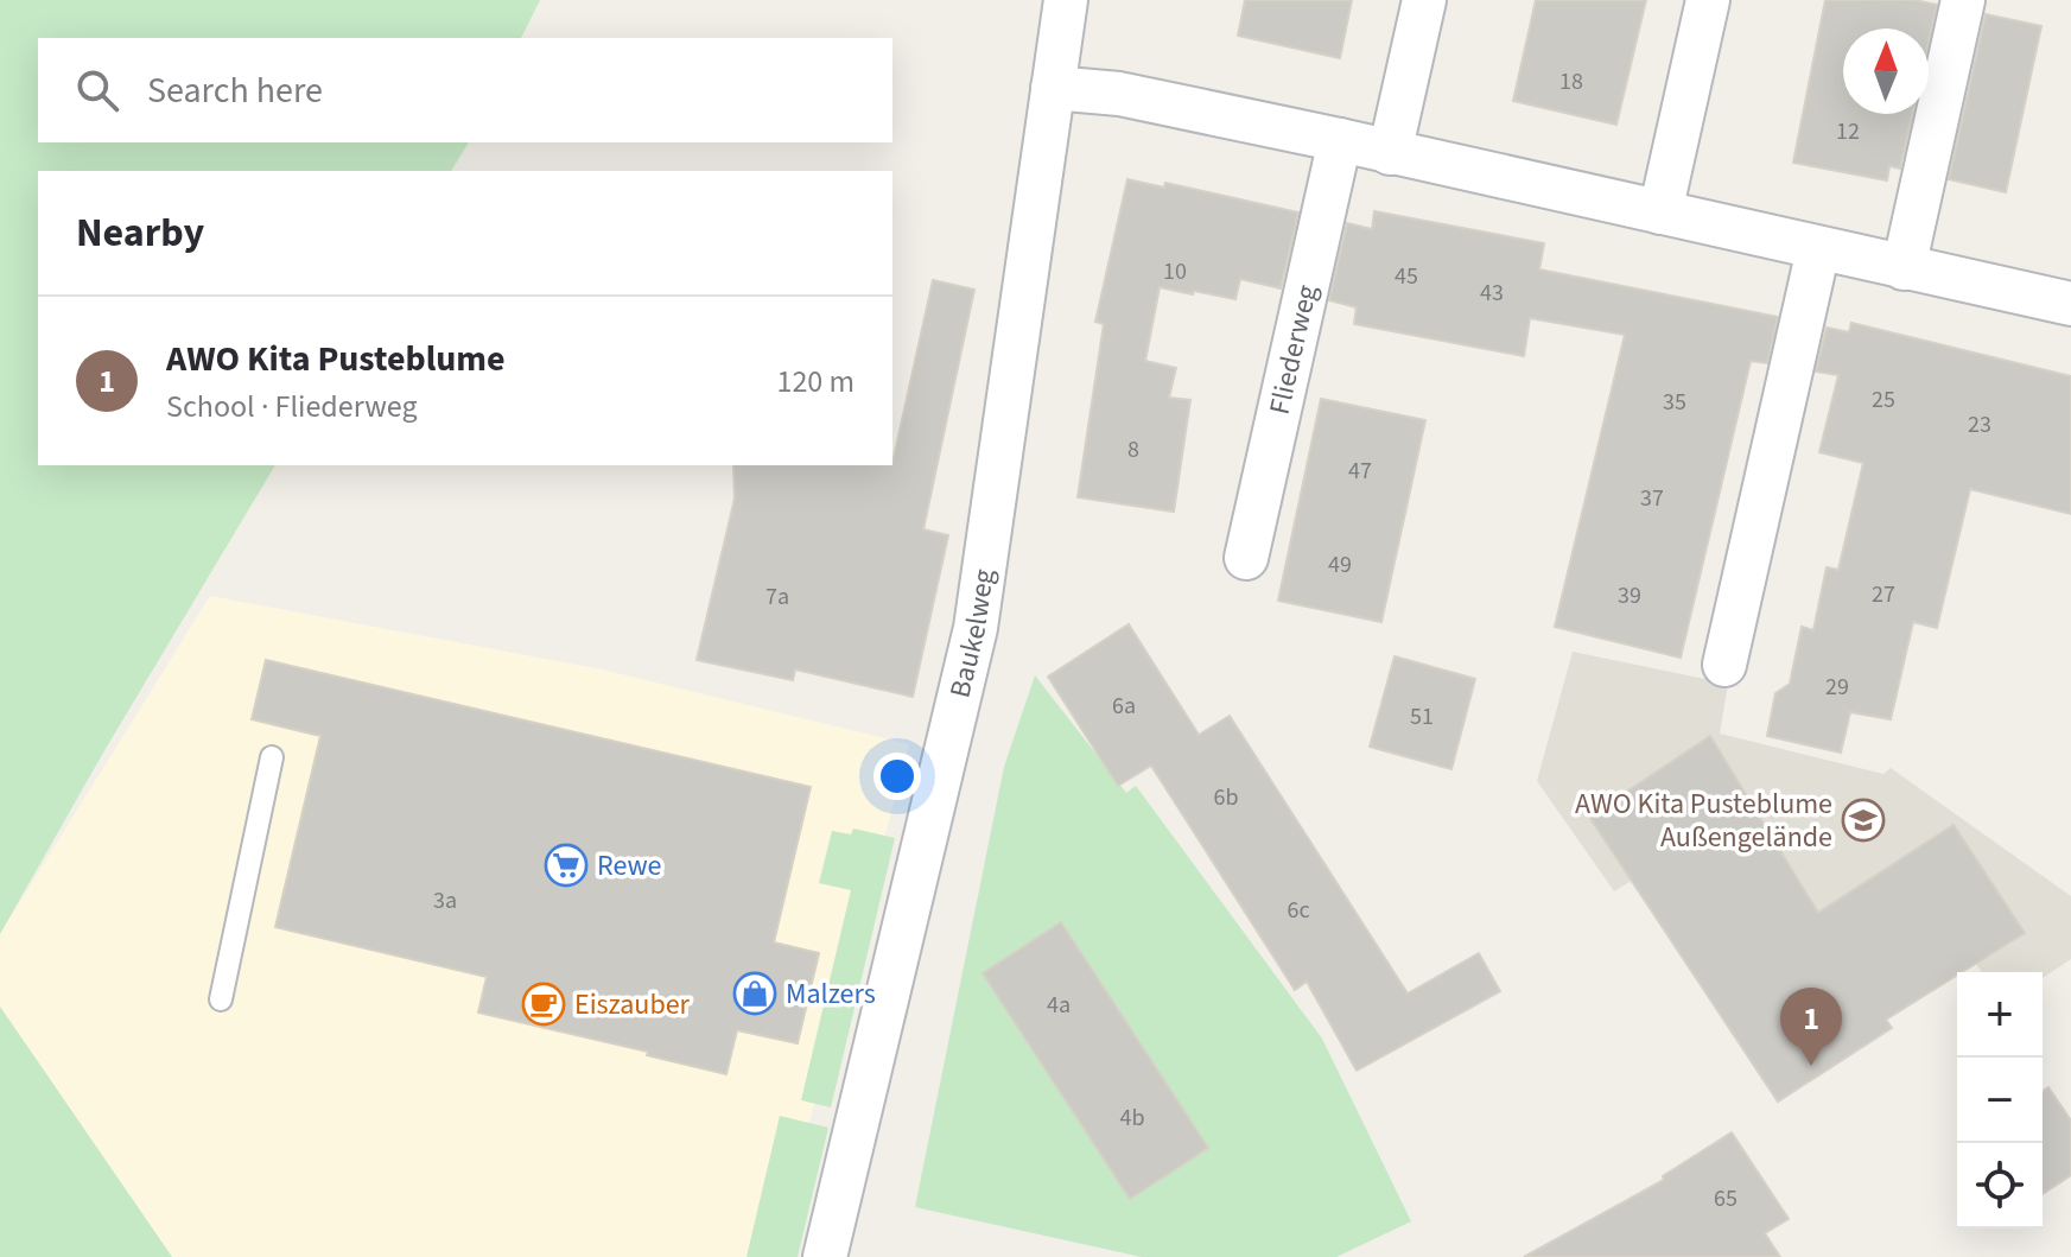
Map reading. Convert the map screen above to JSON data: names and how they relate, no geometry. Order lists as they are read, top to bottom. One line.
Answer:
{"streets":{"street":["Fliederweg","Baukelweg"]},"places":{"school or university":["AWO Kita Pusteblume Außengelände"],"supermarket":["Rewe"],"shop":["Malzers"],"cafe":["Eiszauber"]},"house_numbers":["18","12","10","45","43","25","35","23","8","47","37","49","27","39","7a","29","6a","51","6b","3a","6c","4a","4b","65"],"north":"top","page":{"search":"Search here","heading":"Nearby","list":[{"mark":"1","name":"AWO Kita Pusteblume","note":"School · Fliederweg","value":"120 m"}],"map_buttons":["+","−"],"pins":"1"}}
